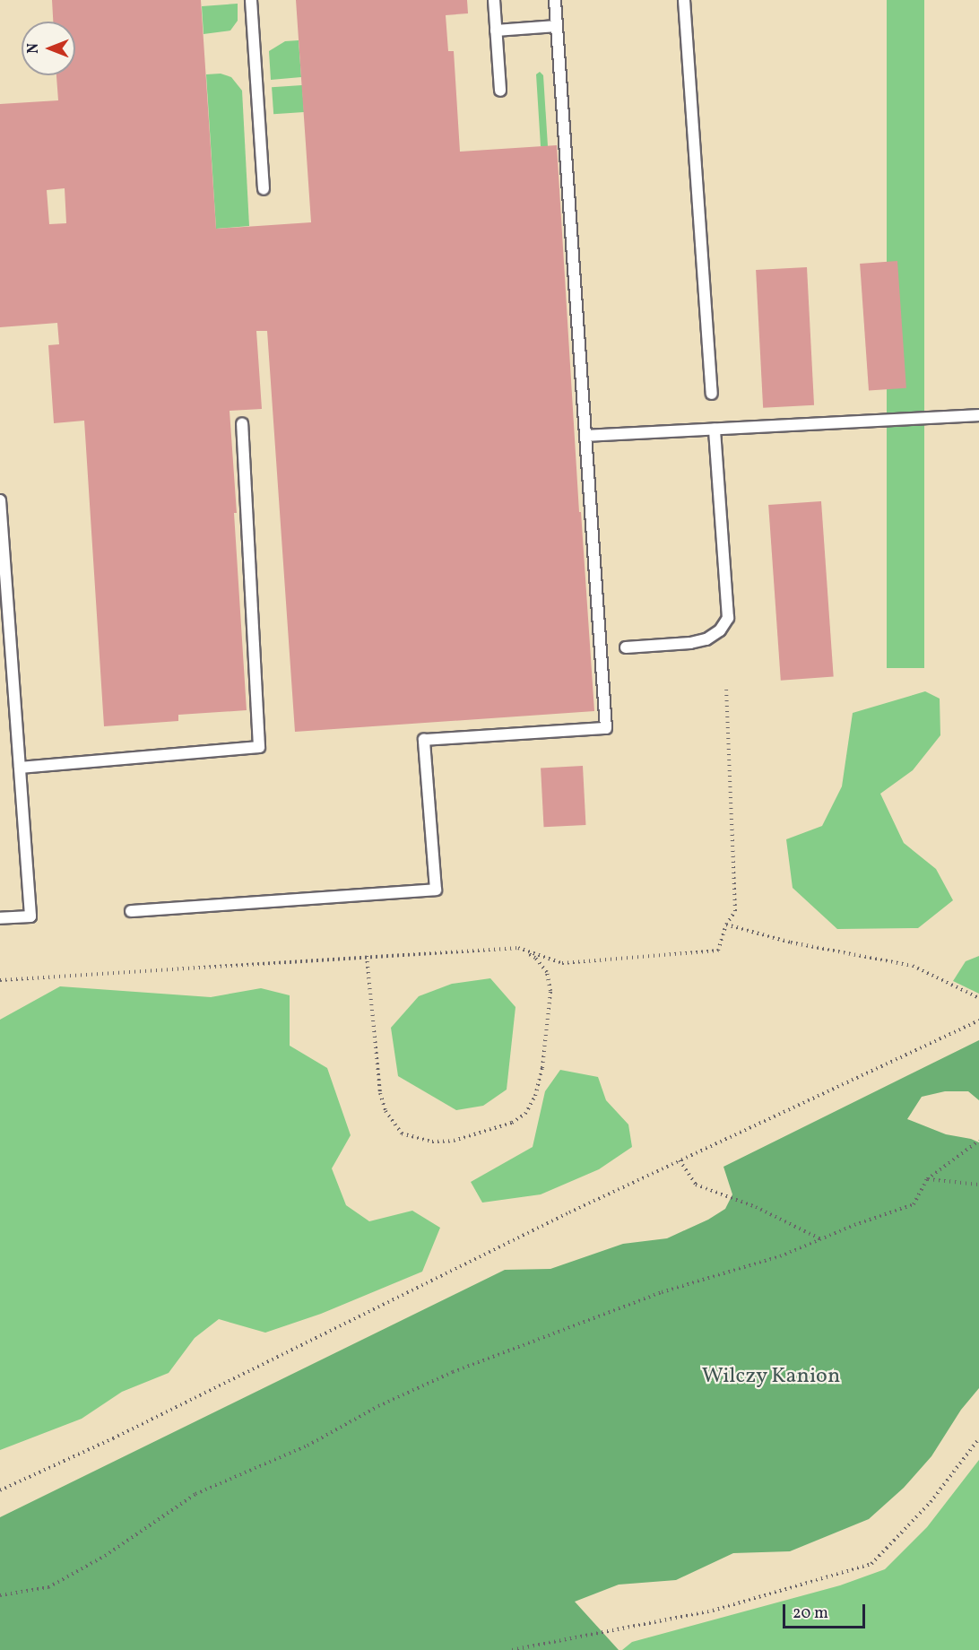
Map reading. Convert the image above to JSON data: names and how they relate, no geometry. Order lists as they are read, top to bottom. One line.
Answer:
{"parks":["Wilczy Kanion"],"scale_bar":"20 m","north":"left"}
